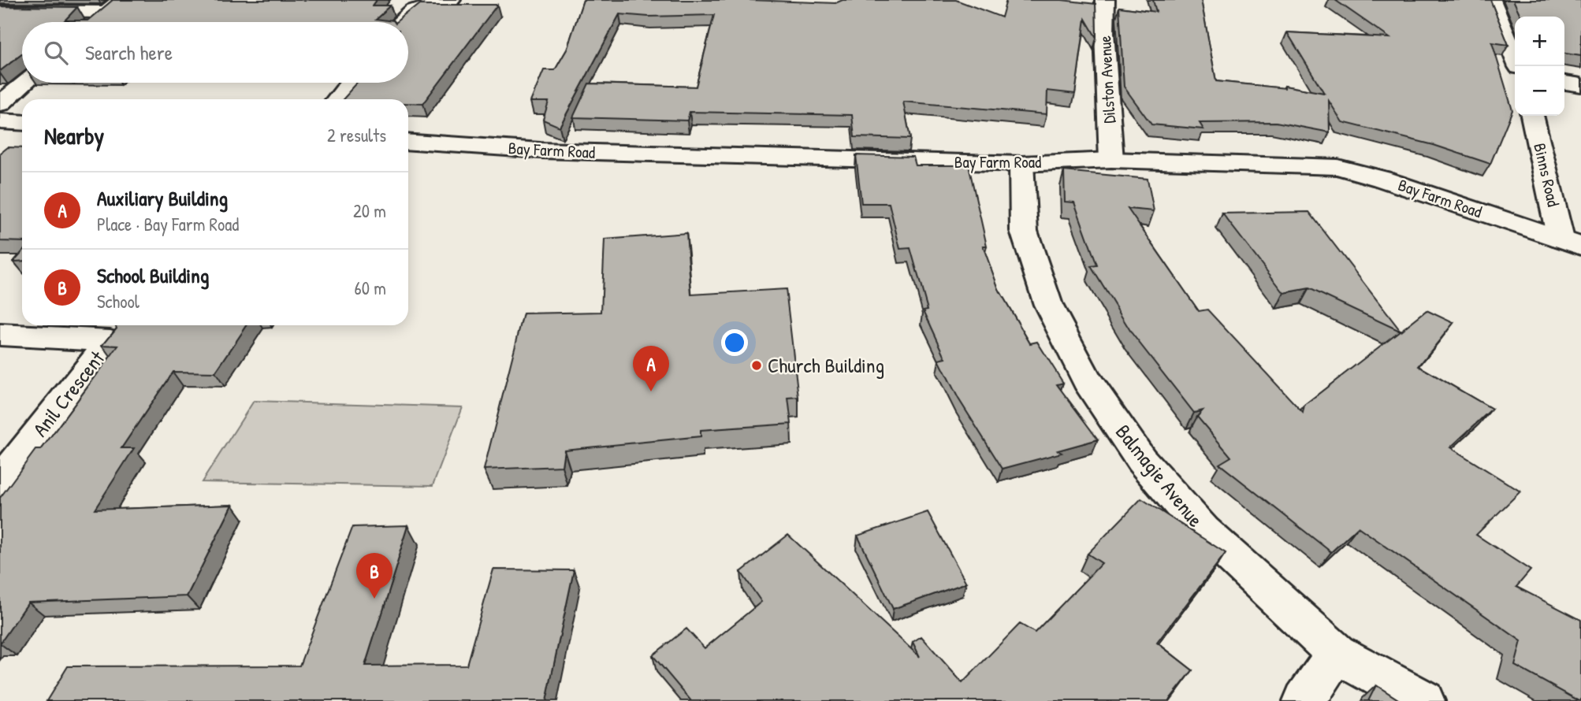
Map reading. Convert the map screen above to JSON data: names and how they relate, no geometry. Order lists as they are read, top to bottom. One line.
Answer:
{"streets":{"street":["Dilston Avenue","Bay Farm Road","Binns Road","Anil Crescent","Balmagie Avenue"]},"crossings":[["Dilston Avenue","Bay Farm Road"],["Bay Farm Road","Binns Road"],["Bay Farm Road","Balmagie Avenue"]],"places":["Church Building"],"page":{"map_buttons":["+","−"],"search":"Search here","heading":["Nearby","2 results"],"list":[{"mark":"A","name":"Auxiliary Building","note":"Place · Bay Farm Road","value":"20 m"},{"mark":"B","name":"School Building","note":"School","value":"60 m"}],"pins":["A","B"]}}
